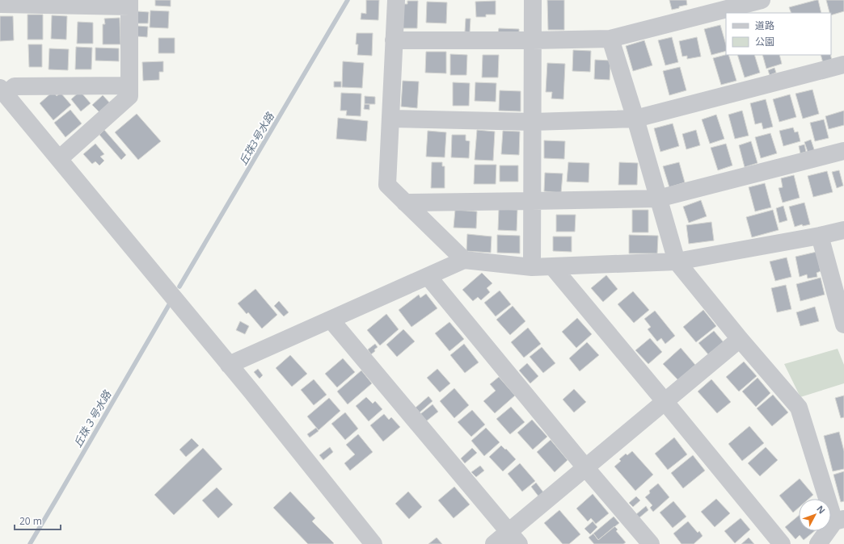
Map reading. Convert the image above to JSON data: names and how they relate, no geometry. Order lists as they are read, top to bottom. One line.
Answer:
{"water":["丘珠3号水路","丘珠３号水路"],"legend":["道路","公園"],"scale_bar":"20 m","north":"top right"}
